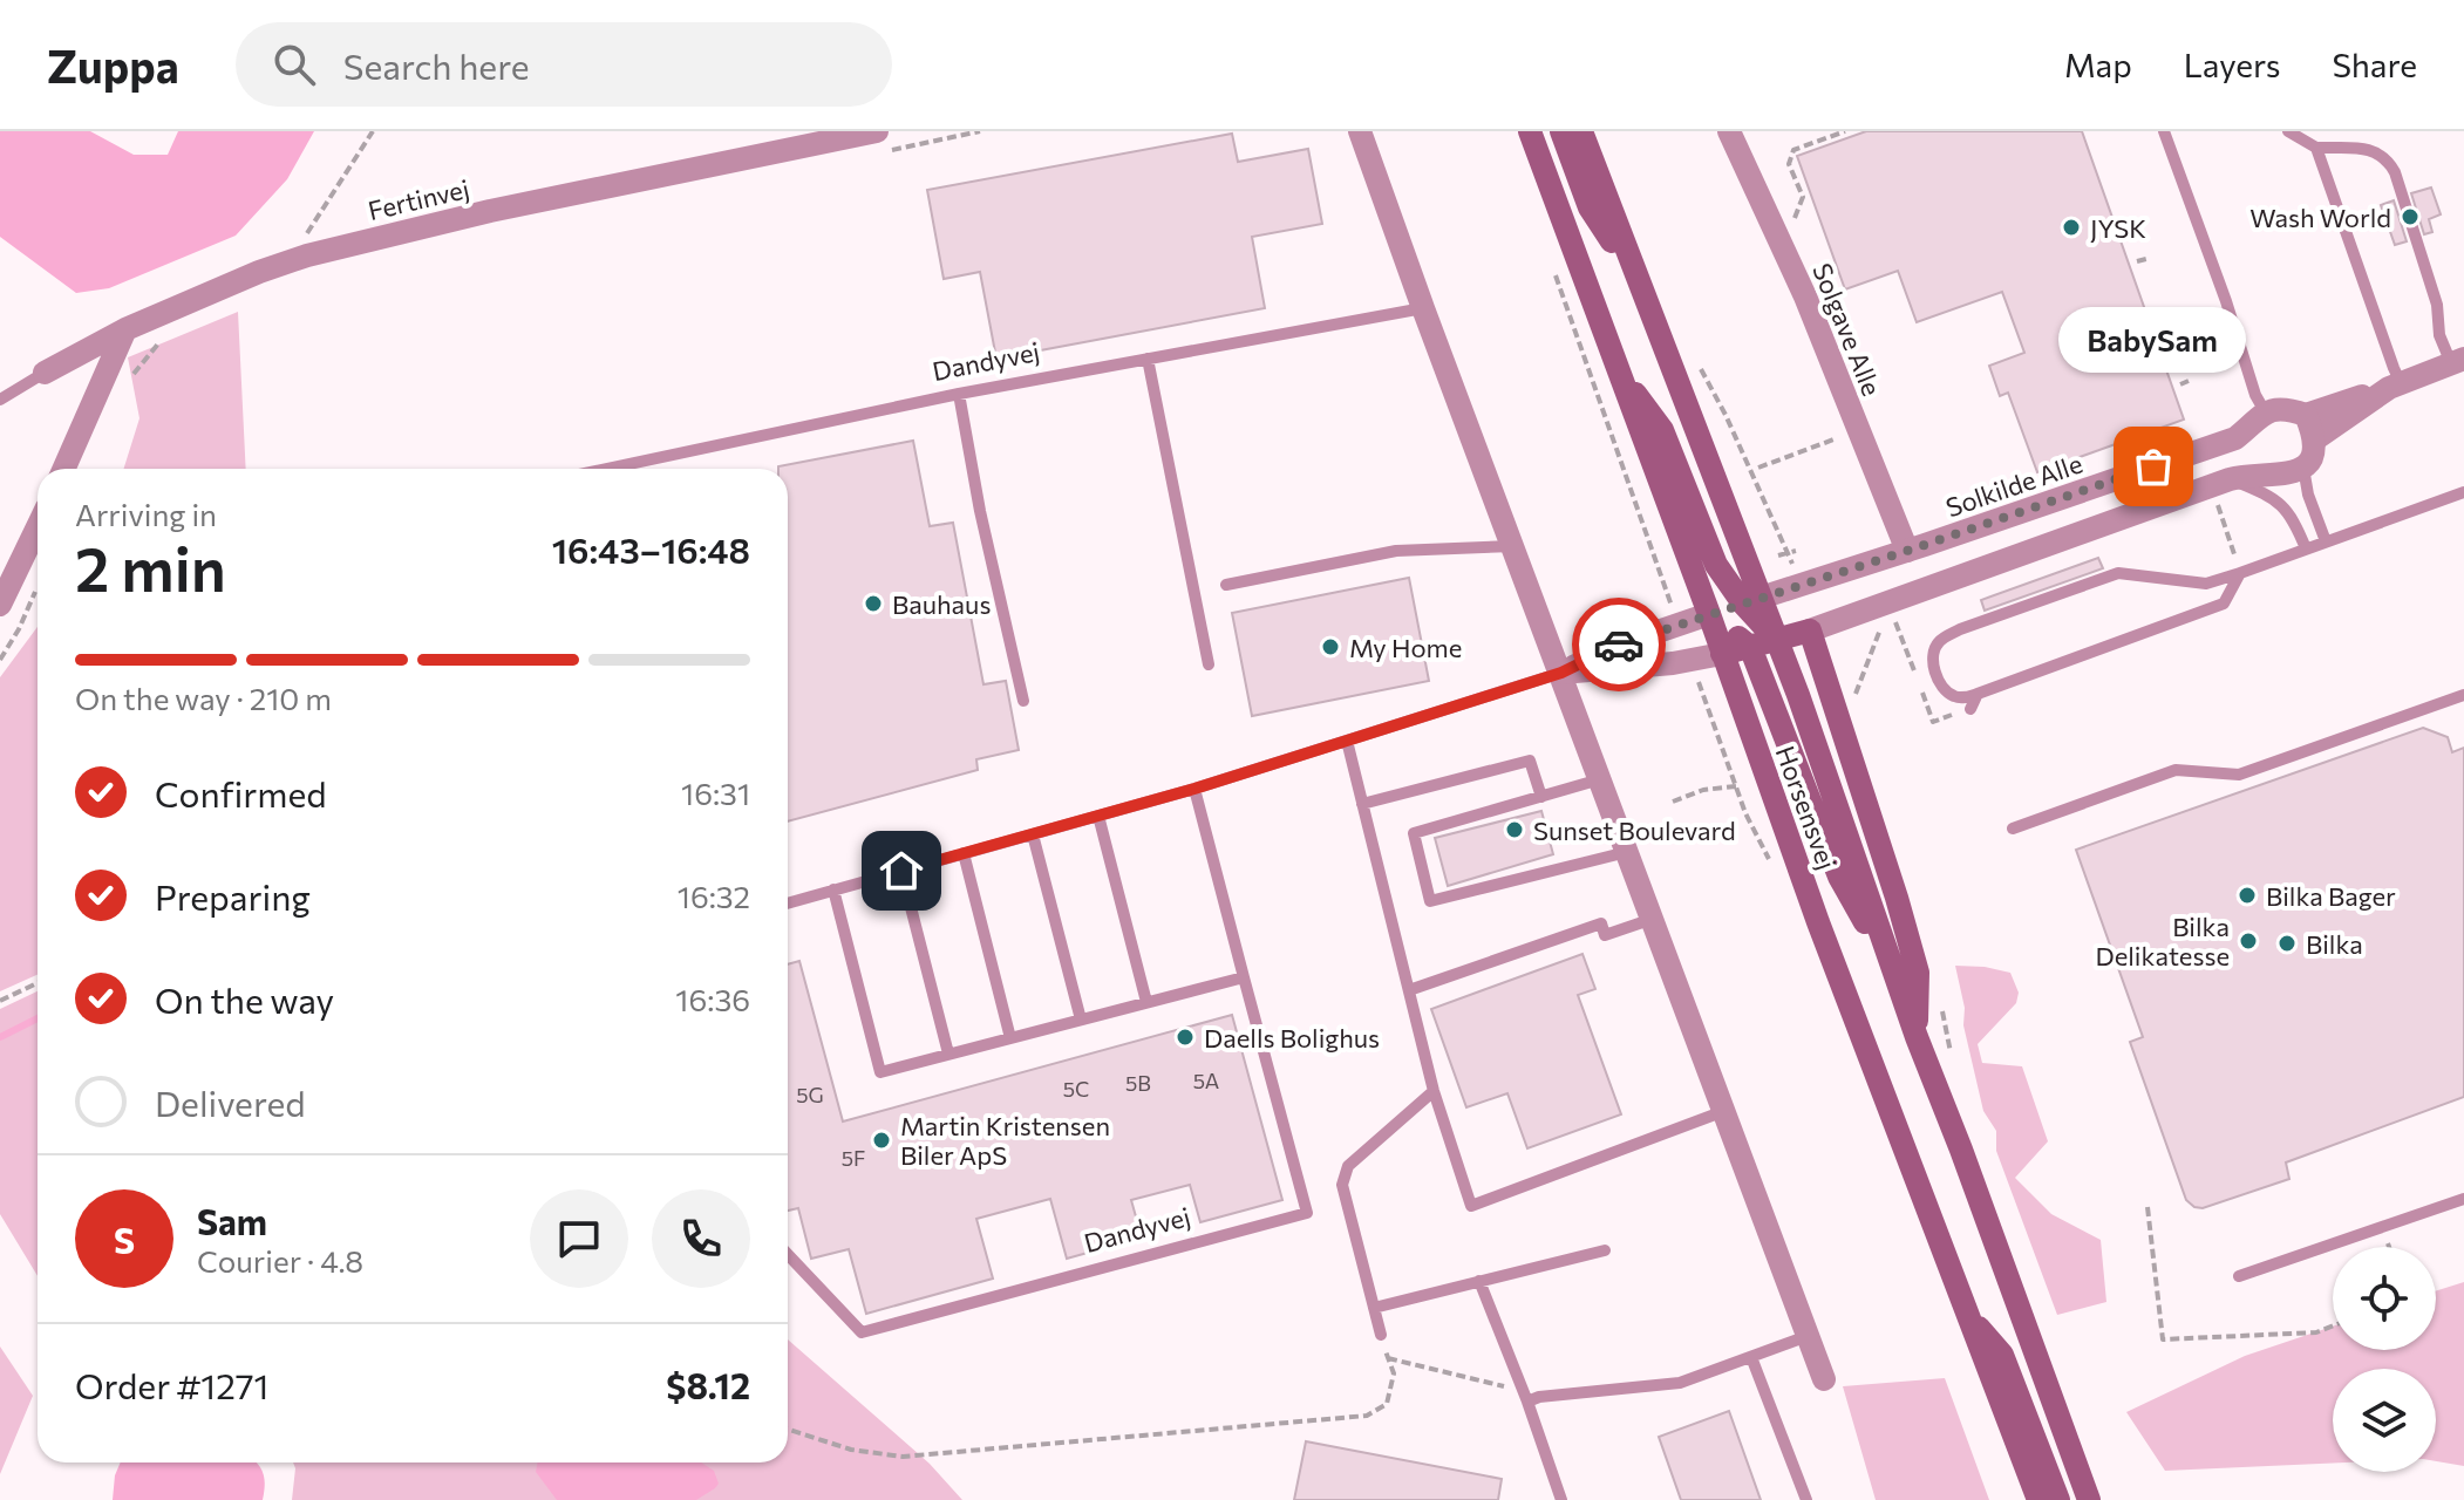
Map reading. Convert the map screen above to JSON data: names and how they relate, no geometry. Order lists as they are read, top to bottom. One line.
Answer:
{"streets":{"main road":["Horsensvej"],"street":["Fertinvej","Solgave Alle","Solkilde Alle"],"lane":["Dandyvej"]},"crossings":[["Solgave Alle","Solkilde Alle"],["Solkilde Alle","Horsensvej"]],"places":["Wash World","JYSK","BabySam","Bauhaus","My Home","Sunset Boulevard","Bilka Bager","Bilka Delikatesse","Bilka","Daells Bolighus","Martin Kristensen Biler ApS"],"house_numbers":["5A","5B","5C","5G","5F"],"page":{"header":"Zuppa","search":"Search here","nav":["Map","Layers","Share"],"bubble":"BabySam","heading":["2 min","Arriving in","16:43–16:48"],"panel":["Sam","Courier · 4.8","Order #1271","$8.12"],"bar":"On the way · 210 m","list":[["Confirmed","16:31"],["Preparing","16:32"],["On the way","16:36"],"Delivered"],"round":"S"}}
